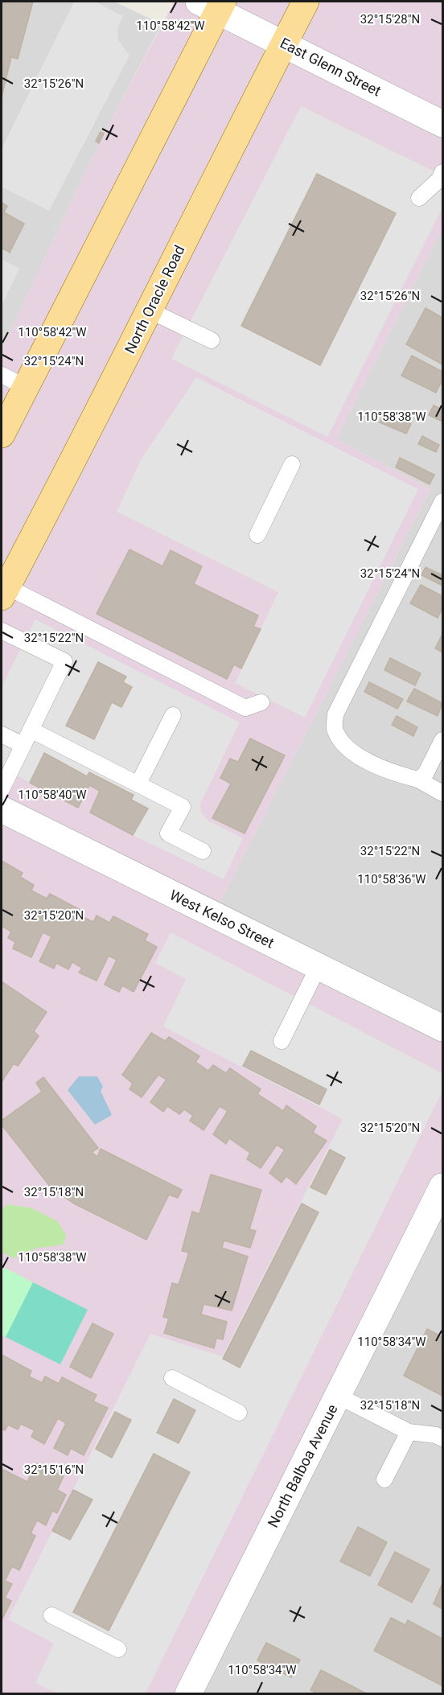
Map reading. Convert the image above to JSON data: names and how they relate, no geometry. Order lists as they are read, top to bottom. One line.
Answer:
{"streets":{"main road":["North Oracle Road"],"street":["East Glenn Street","West Kelso Street","North Balboa Avenue"]},"crossings":[["East Glenn Street","North Oracle Road"]],"coordinates":["32°15'28\"N","110°58'42\"W","32°15'26\"N","32°15'24\"N","110°58'38\"W","32°15'22\"N","110°58'40\"W","110°58'36\"W","32°15'20\"N","32°15'18\"N","110°58'34\"W","32°15'16\"N"]}
